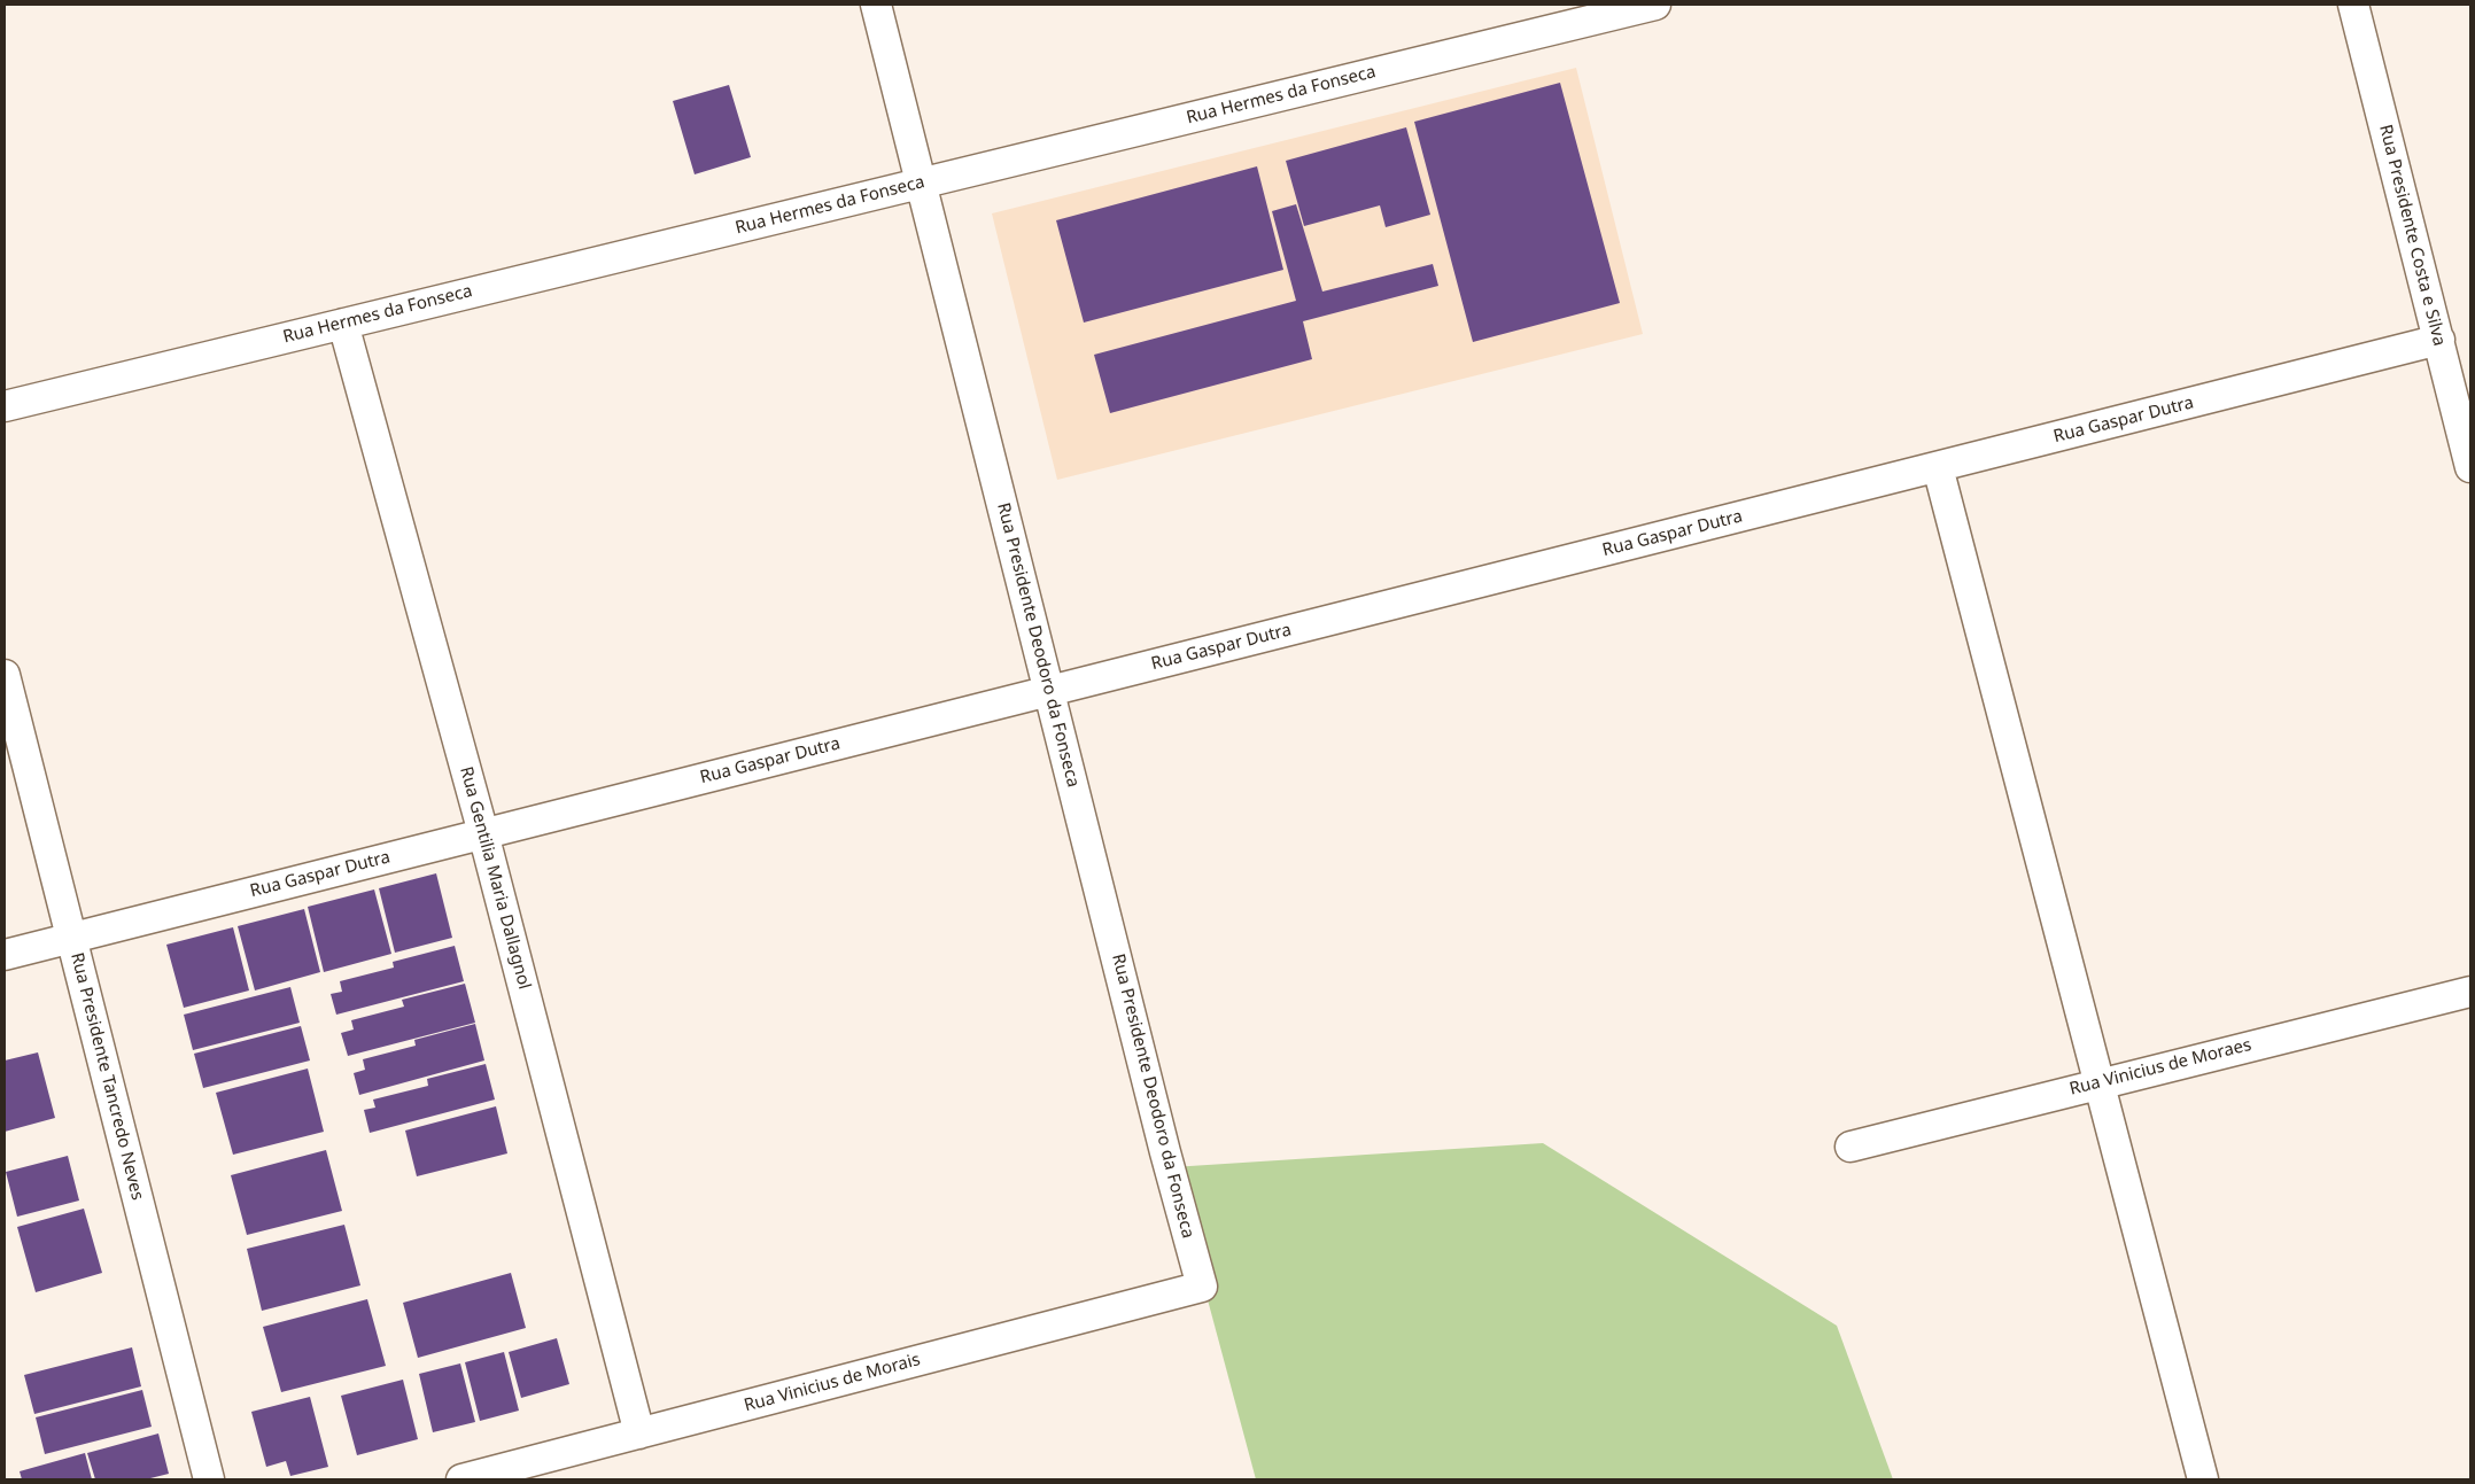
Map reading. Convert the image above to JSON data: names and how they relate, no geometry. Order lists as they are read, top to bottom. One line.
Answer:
{"streets":{"street":["Rua Hermes da Fonseca","Rua Presidente Costa e Silva","Rua Gaspar Dutra","Rua Presidente Deodoro da Fonseca","Rua Gentilia Maria Dallagnol","Rua Vinicius de Moraes","Rua Presidente Tancredo Neves","Rua Vinicius de Morais"]},"crossings":[["Rua Hermes da Fonseca","Rua Presidente Deodoro da Fonseca"],["Rua Hermes da Fonseca","Rua Gentilia Maria Dallagnol"],["Rua Presidente Costa e Silva","Rua Gaspar Dutra"],["Rua Gaspar Dutra","Rua Presidente Deodoro da Fonseca"],["Rua Gaspar Dutra","Rua Gentilia Maria Dallagnol"],["Rua Gaspar Dutra","Rua Presidente Tancredo Neves"],["Rua Presidente Deodoro da Fonseca","Rua Vinicius de Morais"],["Rua Gentilia Maria Dallagnol","Rua Vinicius de Morais"]]}
